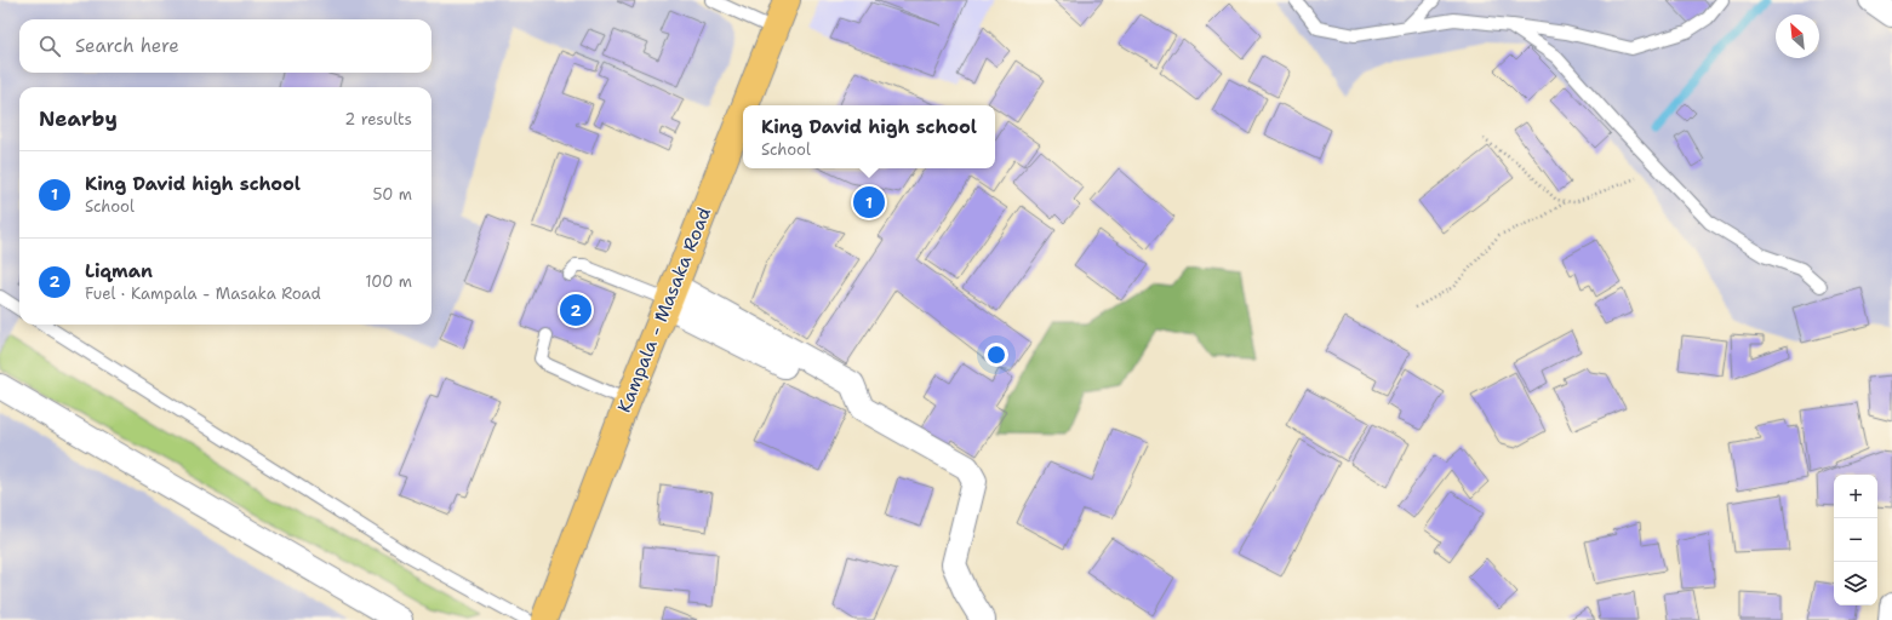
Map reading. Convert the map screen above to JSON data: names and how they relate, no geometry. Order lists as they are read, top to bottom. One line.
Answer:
{"streets":{"highway":["Kampala - Masaka Road"]},"north":"top left","page":{"search":"Search here","heading":["Nearby","2 results"],"popup":["King David high school","School"],"list":[{"mark":"1","name":"King David high school","note":"School","value":"50 m"},{"mark":"2","name":"Liqman","note":"Fuel · Kampala - Masaka Road","value":"100 m"}],"pins":["1","2"],"map_buttons":["+","−"]}}
